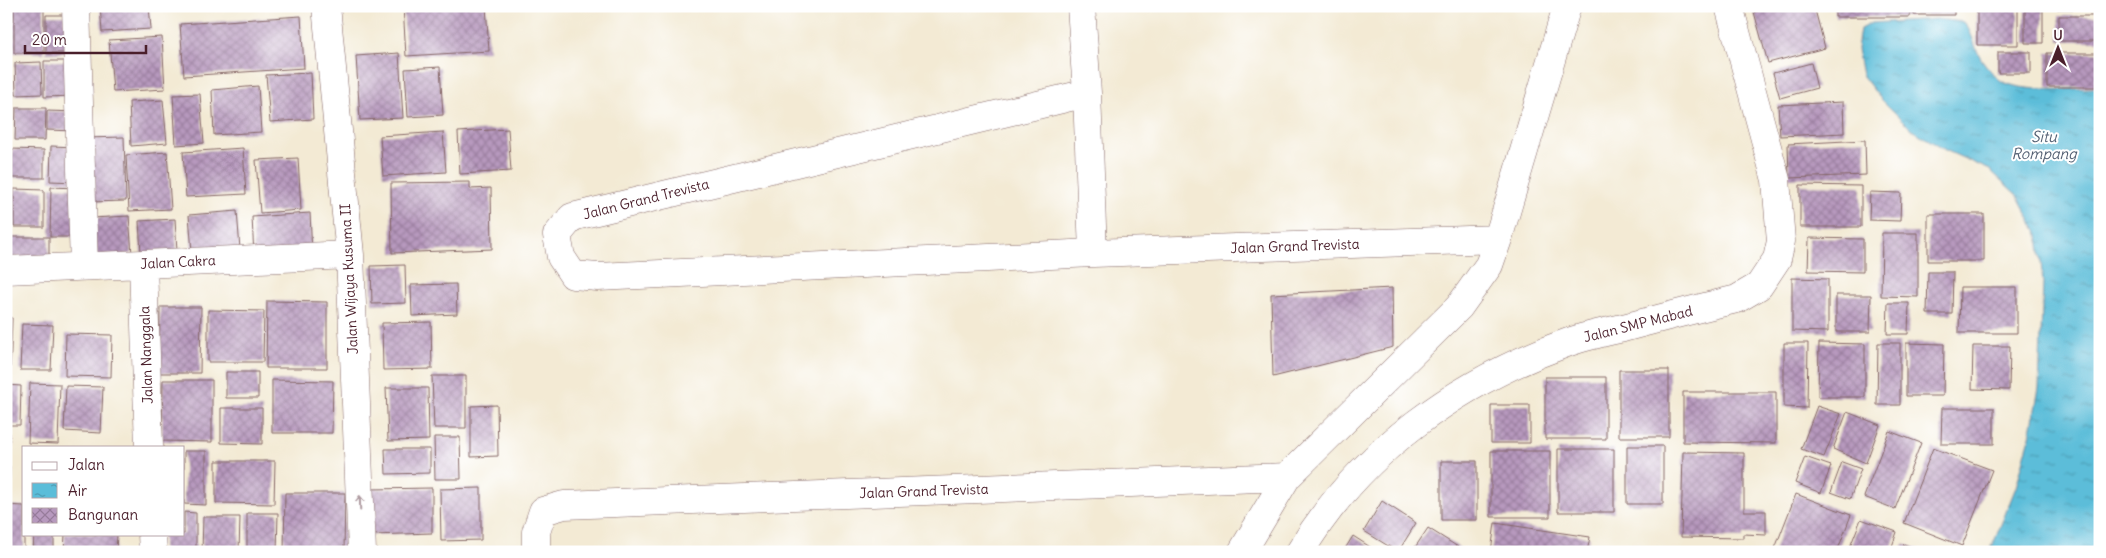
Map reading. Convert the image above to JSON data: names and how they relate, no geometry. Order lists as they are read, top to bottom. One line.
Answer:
{"streets":{"street":["Jalan Grand Trevista","Jalan Cakra","Jalan Wijaya Kusuma II","Jalan SMP Mabad","Jalan Nanggala"]},"crossings":[["Jalan Cakra","Jalan Wijaya Kusuma II"],["Jalan Cakra","Jalan Nanggala"]],"one_way":["Jalan Wijaya Kusuma II"],"water":["Situ Rompang"],"legend":["Jalan","Air","Bangunan"],"scale_bar":"20 m","north":"top"}
